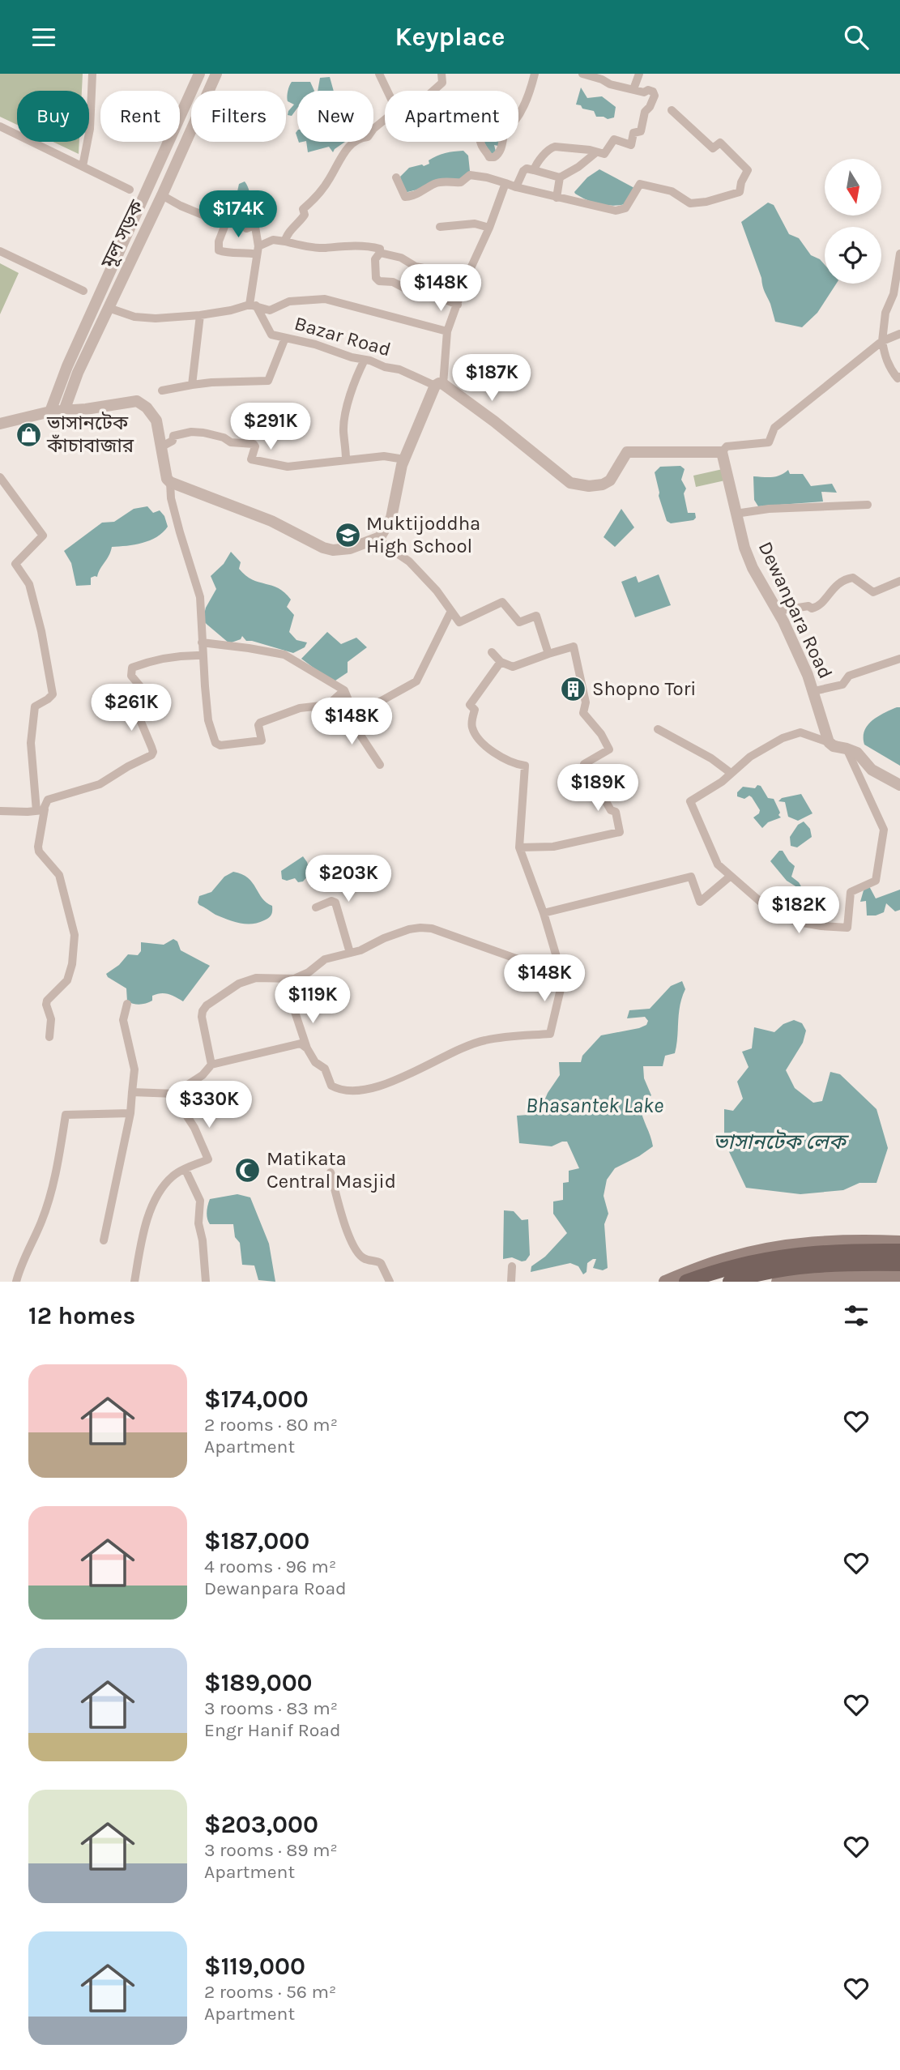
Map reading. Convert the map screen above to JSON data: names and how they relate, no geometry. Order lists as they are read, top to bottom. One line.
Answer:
{"streets":{"street":["মূল সড়ক","Bazar Road","Dewanpara Road"]},"water":["Bhasantek Lake","ভাসানটেক লেক"],"places":{"shop":["ভাসানটেক কাঁচাবাজার"],"school or university":["Muktijoddha High School"],"building":["Shopno Tori"],"mosque":["Matikata Central Masjid"]},"north":"bottom","page":{"header":"Keyplace","chip":["Buy","Rent","Filters","New","Apartment"],"price":["$174K","$148K","$187K","$291K","$261K","$148K","$189K","$203K","$182K","$148K","$119K","$330K"],"heading":"12 homes","list":[{"name":"$174,000","note":"2 rooms · 80 m² · Apartment"},{"name":"$187,000","note":"4 rooms · 96 m² · Dewanpara Road"},{"name":"$189,000","note":"3 rooms · 83 m² · Engr Hanif Road"},{"name":"$203,000","note":"3 rooms · 89 m² · Apartment"},{"name":"$119,000","note":"2 rooms · 56 m² · Apartment"}]}}
